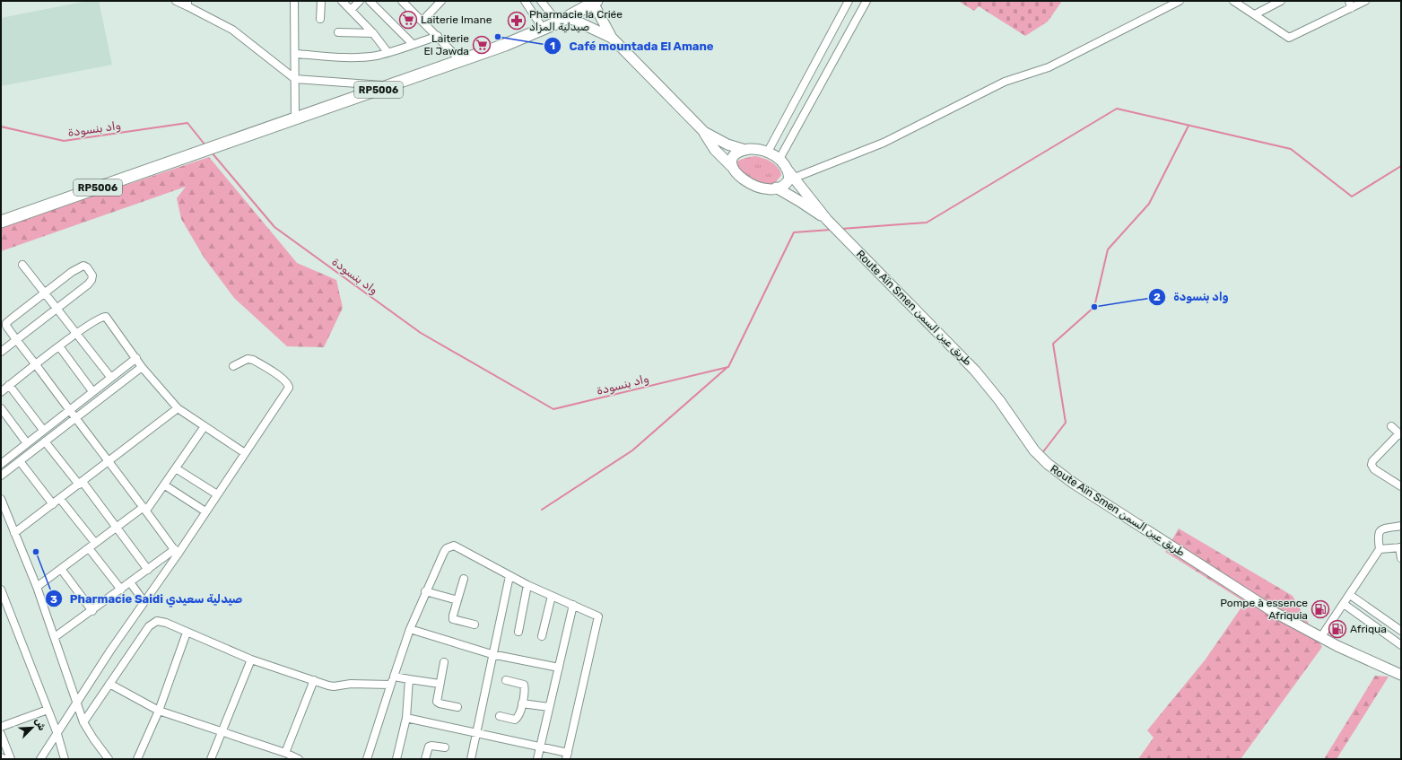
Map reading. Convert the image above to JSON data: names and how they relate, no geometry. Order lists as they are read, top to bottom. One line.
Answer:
{"streets":{"main road":["RP5006"],"street":["Route Aïn Smen طريق عين السمن"]},"water":["واد بنسودة"],"places":{"supermarket":["Laiterie Imane","Laiterie El Jawda"],"pharmacy":["Pharmacie la Criée صيدلية المزاد"],"other":["Café mountada El Amane","واد بنسودة","Pharmacie Saidi صيدلية سعيدي"],"fuel station":["Pompe à essence Afriquia","Afriqua"]},"north":"top right"}
